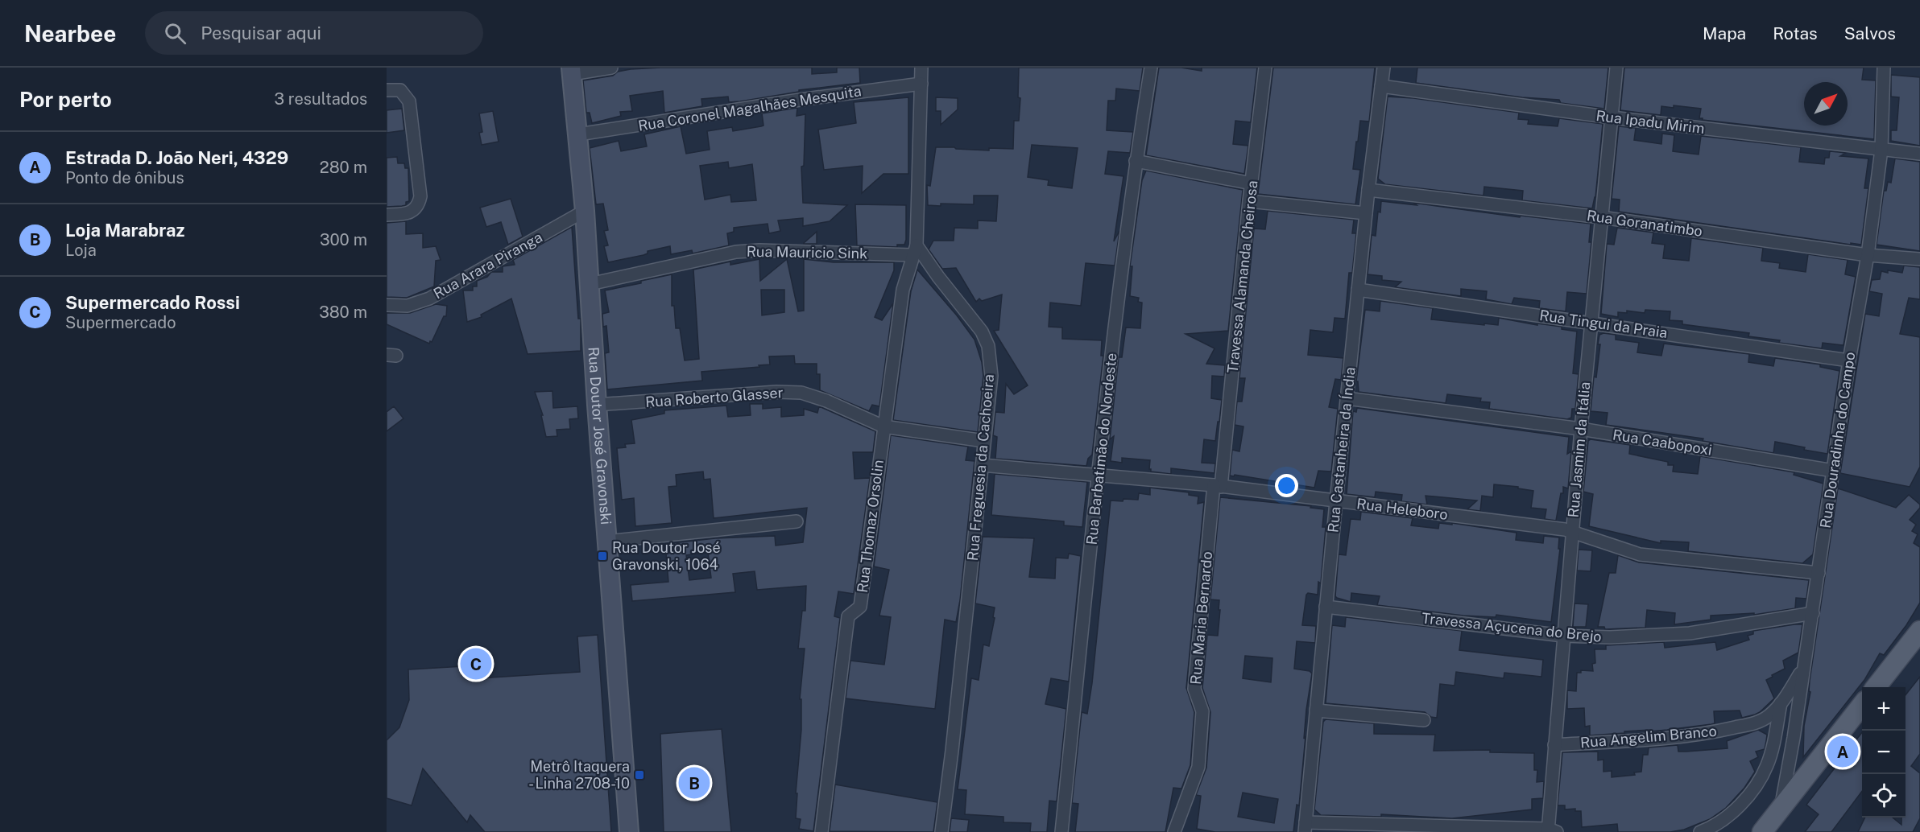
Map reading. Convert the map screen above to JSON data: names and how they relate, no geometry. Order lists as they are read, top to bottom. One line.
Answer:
{"streets":{"street":["Rua Coronel Magalhães Mesquita","Rua Ipadu Mirim","Rua Goranatimbo","Rua Mauricio Sink","Rua Arara Piranga","Travessa Alamanda Cheirosa","Rua Tingui da Praia","Rua Roberto Glasser","Rua Doutor José Gravonski","Rua Douradinha do Campo","Rua Caabopoxi","Rua Barbatimão do Nordeste","Rua Castanheira da Índia","Rua Jasmim da Itália","Rua Freguesia da Cachoeira","Rua Heleboro","Rua Thomaz Orsolin","Rua Maria Bernardo","Travessa Açucena do Brejo","Rua Angelim Branco"]},"crossings":[["Rua Coronel Magalhães Mesquita","Rua Doutor José Gravonski"],["Rua Ipadu Mirim","Rua Douradinha do Campo"],["Rua Ipadu Mirim","Rua Castanheira da Índia"],["Rua Ipadu Mirim","Rua Jasmim da Itália"],["Rua Goranatimbo","Rua Douradinha do Campo"],["Rua Goranatimbo","Rua Castanheira da Índia"],["Rua Goranatimbo","Rua Jasmim da Itália"],["Rua Mauricio Sink","Rua Doutor José Gravonski"],["Rua Mauricio Sink","Rua Freguesia da Cachoeira"],["Rua Mauricio Sink","Rua Thomaz Orsolin"],["Rua Arara Piranga","Rua Doutor José Gravonski"],["Travessa Alamanda Cheirosa","Rua Heleboro"],["Travessa Alamanda Cheirosa","Rua Maria Bernardo"],["Rua Tingui da Praia","Rua Douradinha do Campo"],["Rua Tingui da Praia","Rua Castanheira da Índia"],["Rua Tingui da Praia","Rua Jasmim da Itália"],["Rua Roberto Glasser","Rua Doutor José Gravonski"],["Rua Roberto Glasser","Rua Freguesia da Cachoeira"],["Rua Roberto Glasser","Rua Thomaz Orsolin"],["Rua Douradinha do Campo","Rua Caabopoxi"],["Rua Douradinha do Campo","Rua Heleboro"],["Rua Douradinha do Campo","Travessa Açucena do Brejo"],["Rua Douradinha do Campo","Rua Angelim Branco"],["Rua Caabopoxi","Rua Castanheira da Índia"],["Rua Caabopoxi","Rua Jasmim da Itália"],["Rua Barbatimão do Nordeste","Rua Heleboro"],["Rua Castanheira da Índia","Rua Heleboro"],["Rua Castanheira da Índia","Travessa Açucena do Brejo"],["Rua Jasmim da Itália","Rua Heleboro"],["Rua Jasmim da Itália","Travessa Açucena do Brejo"],["Rua Jasmim da Itália","Rua Angelim Branco"],["Rua Freguesia da Cachoeira","Rua Heleboro"],["Rua Freguesia da Cachoeira","Rua Thomaz Orsolin"],["Rua Heleboro","Rua Maria Bernardo"]],"places":{"transit":["Rua Doutor José Gravonski, 1064","Metrô Itaquera - Linha 2708-10"]},"north":"top right","page":{"header":"Nearbee","search":"Pesquisar aqui","nav":["Mapa","Rotas","Salvos"],"heading":["Por perto","3 resultados"],"list":[{"mark":"A","name":"Estrada D. João Neri, 4329","note":"Ponto de ônibus","value":"280 m"},{"mark":"B","name":"Loja Marabraz","note":"Loja","value":"300 m"},{"mark":"C","name":"Supermercado Rossi","note":"Supermercado","value":"380 m"}],"pins":["C","A","B"],"map_buttons":["+","−"]}}
